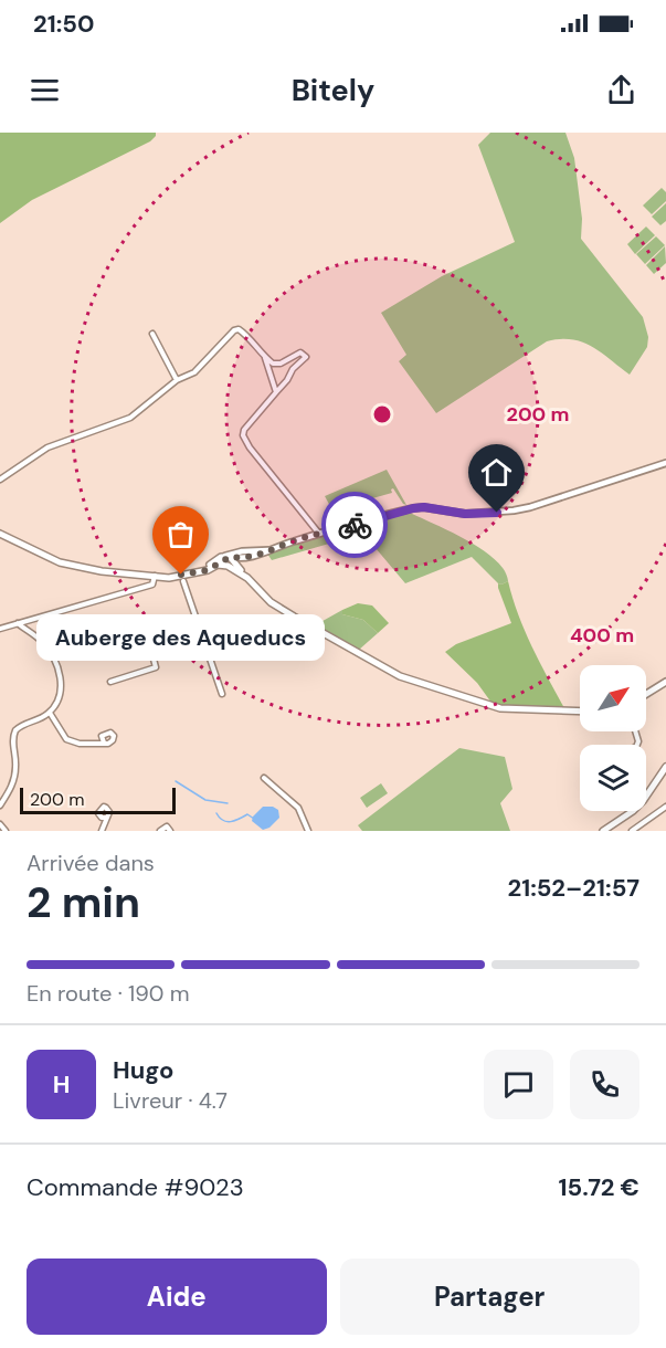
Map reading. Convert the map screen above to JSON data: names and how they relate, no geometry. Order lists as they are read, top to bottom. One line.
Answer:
{"places":["Auberge des Aqueducs"],"scale_bar":"200 m","north":"top right","page":{"status":"21:50","header":"Bitely","bubble":"Auberge des Aqueducs","scale":"200 m","heading":["2 min","Arrivée dans","21:52–21:57"],"panel":["Hugo","Livreur · 4.7","Commande #9023","15.72 €"],"bar":"En route · 190 m","round":"H","buttons":["Aide","Partager"]},"rings":["200 m","400 m"]}
